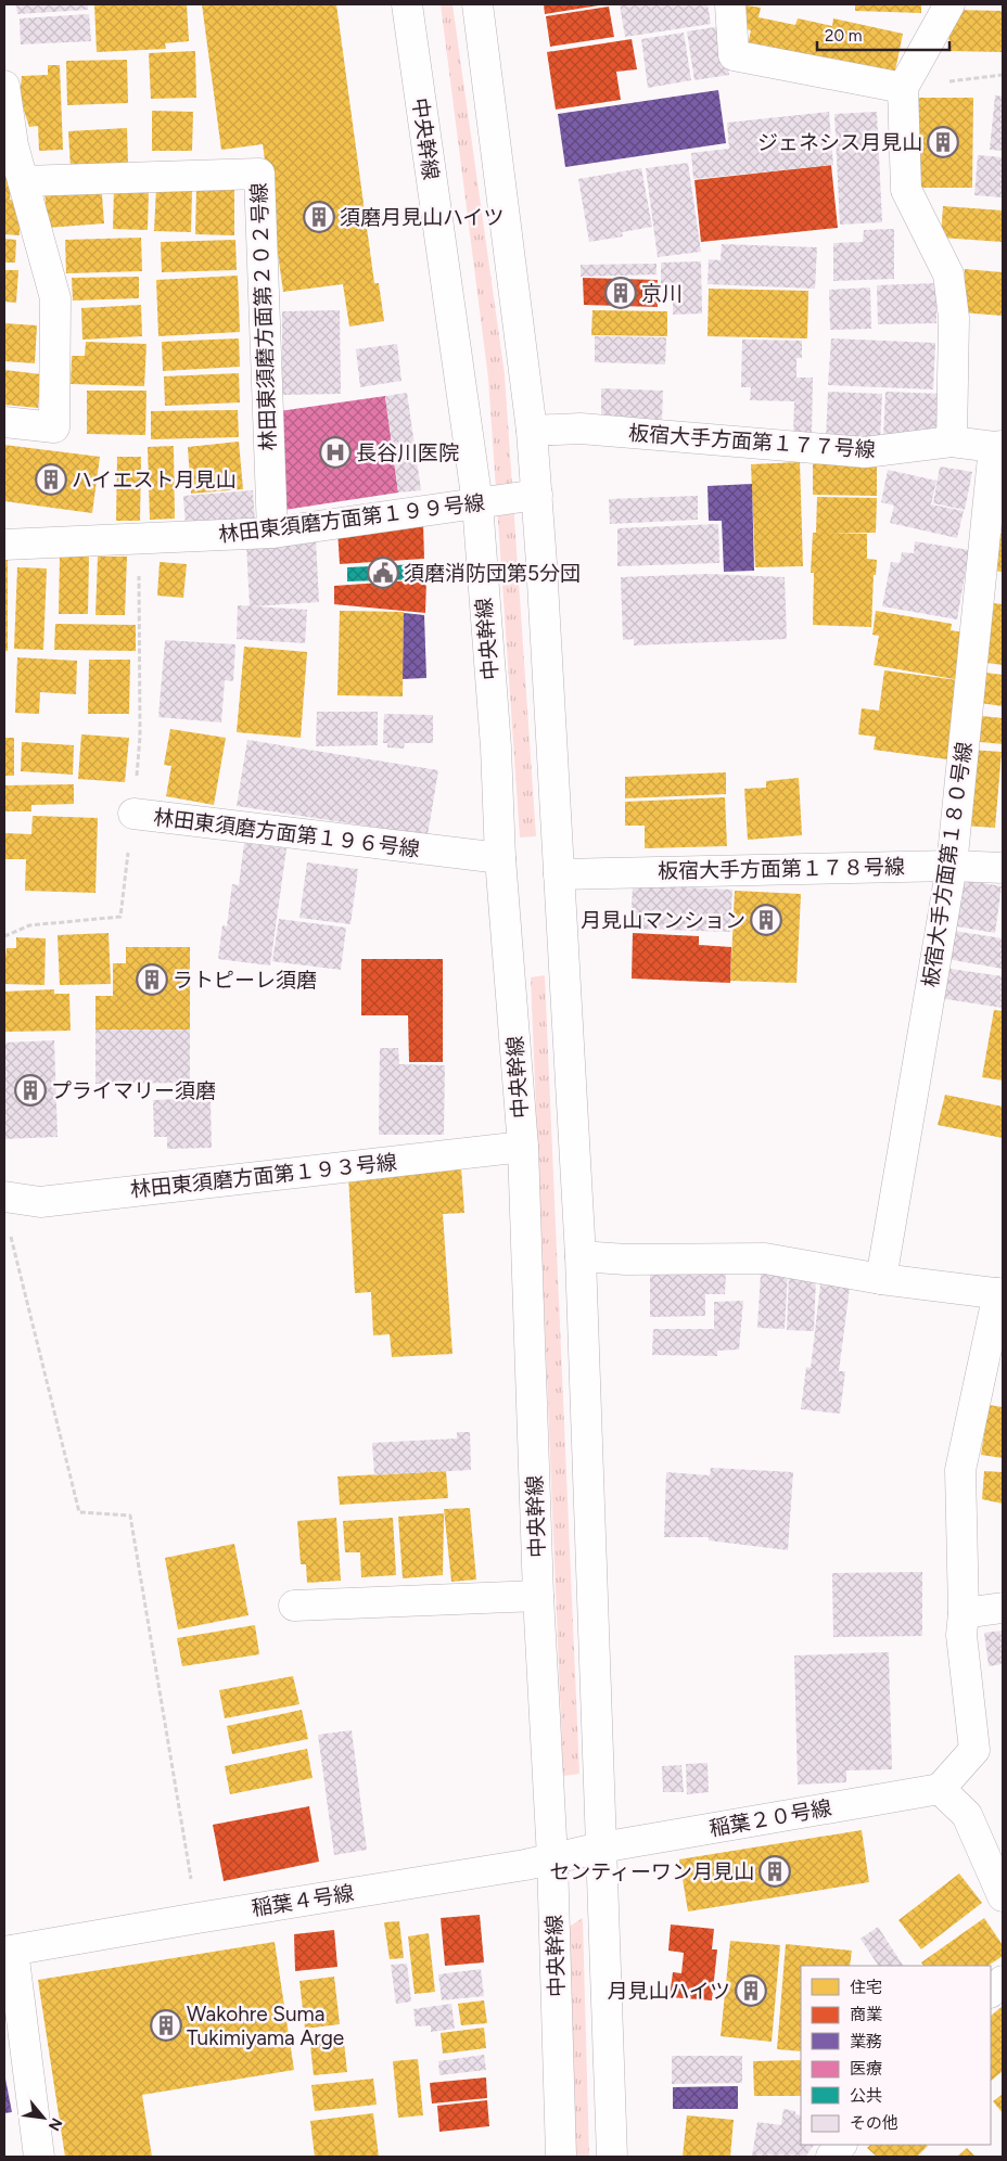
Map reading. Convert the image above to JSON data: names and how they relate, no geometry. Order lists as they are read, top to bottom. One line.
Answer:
{"streets":{"street":["中央幹線","林田東須磨方面第２０２号線","板宿大手方面第１７７号線","林田東須磨方面第１９９号線","林田東須磨方面第１９６号線","板宿大手方面第１８０号線","板宿大手方面第１７８号線","林田東須磨方面第１９３号線","稲葉２０号線","稲葉４号線"]},"crossings":[["中央幹線","林田東須磨方面第１９９号線"],["中央幹線","林田東須磨方面第１９６号線"],["中央幹線","林田東須磨方面第１９３号線"],["中央幹線","稲葉４号線"],["林田東須磨方面第２０２号線","林田東須磨方面第１９９号線"],["板宿大手方面第１７７号線","板宿大手方面第１８０号線"],["板宿大手方面第１８０号線","板宿大手方面第１７８号線"],["稲葉２０号線","稲葉４号線"]],"places":{"building":["ジェネシス月見山","須磨月見山ハイツ","京川","ハイエスト月見山","月見山マンション","ラトピーレ須磨","プライマリー須磨","センティーワン月見山","月見山ハイツ","Wakohre Suma Tukimiyama Arge"],"hospital":["長谷川医院"],"public building":["須磨消防団第5分団"]},"legend":["住宅","商業","業務","医療","公共","その他"],"scale_bar":"20 m","north":"bottom right"}
